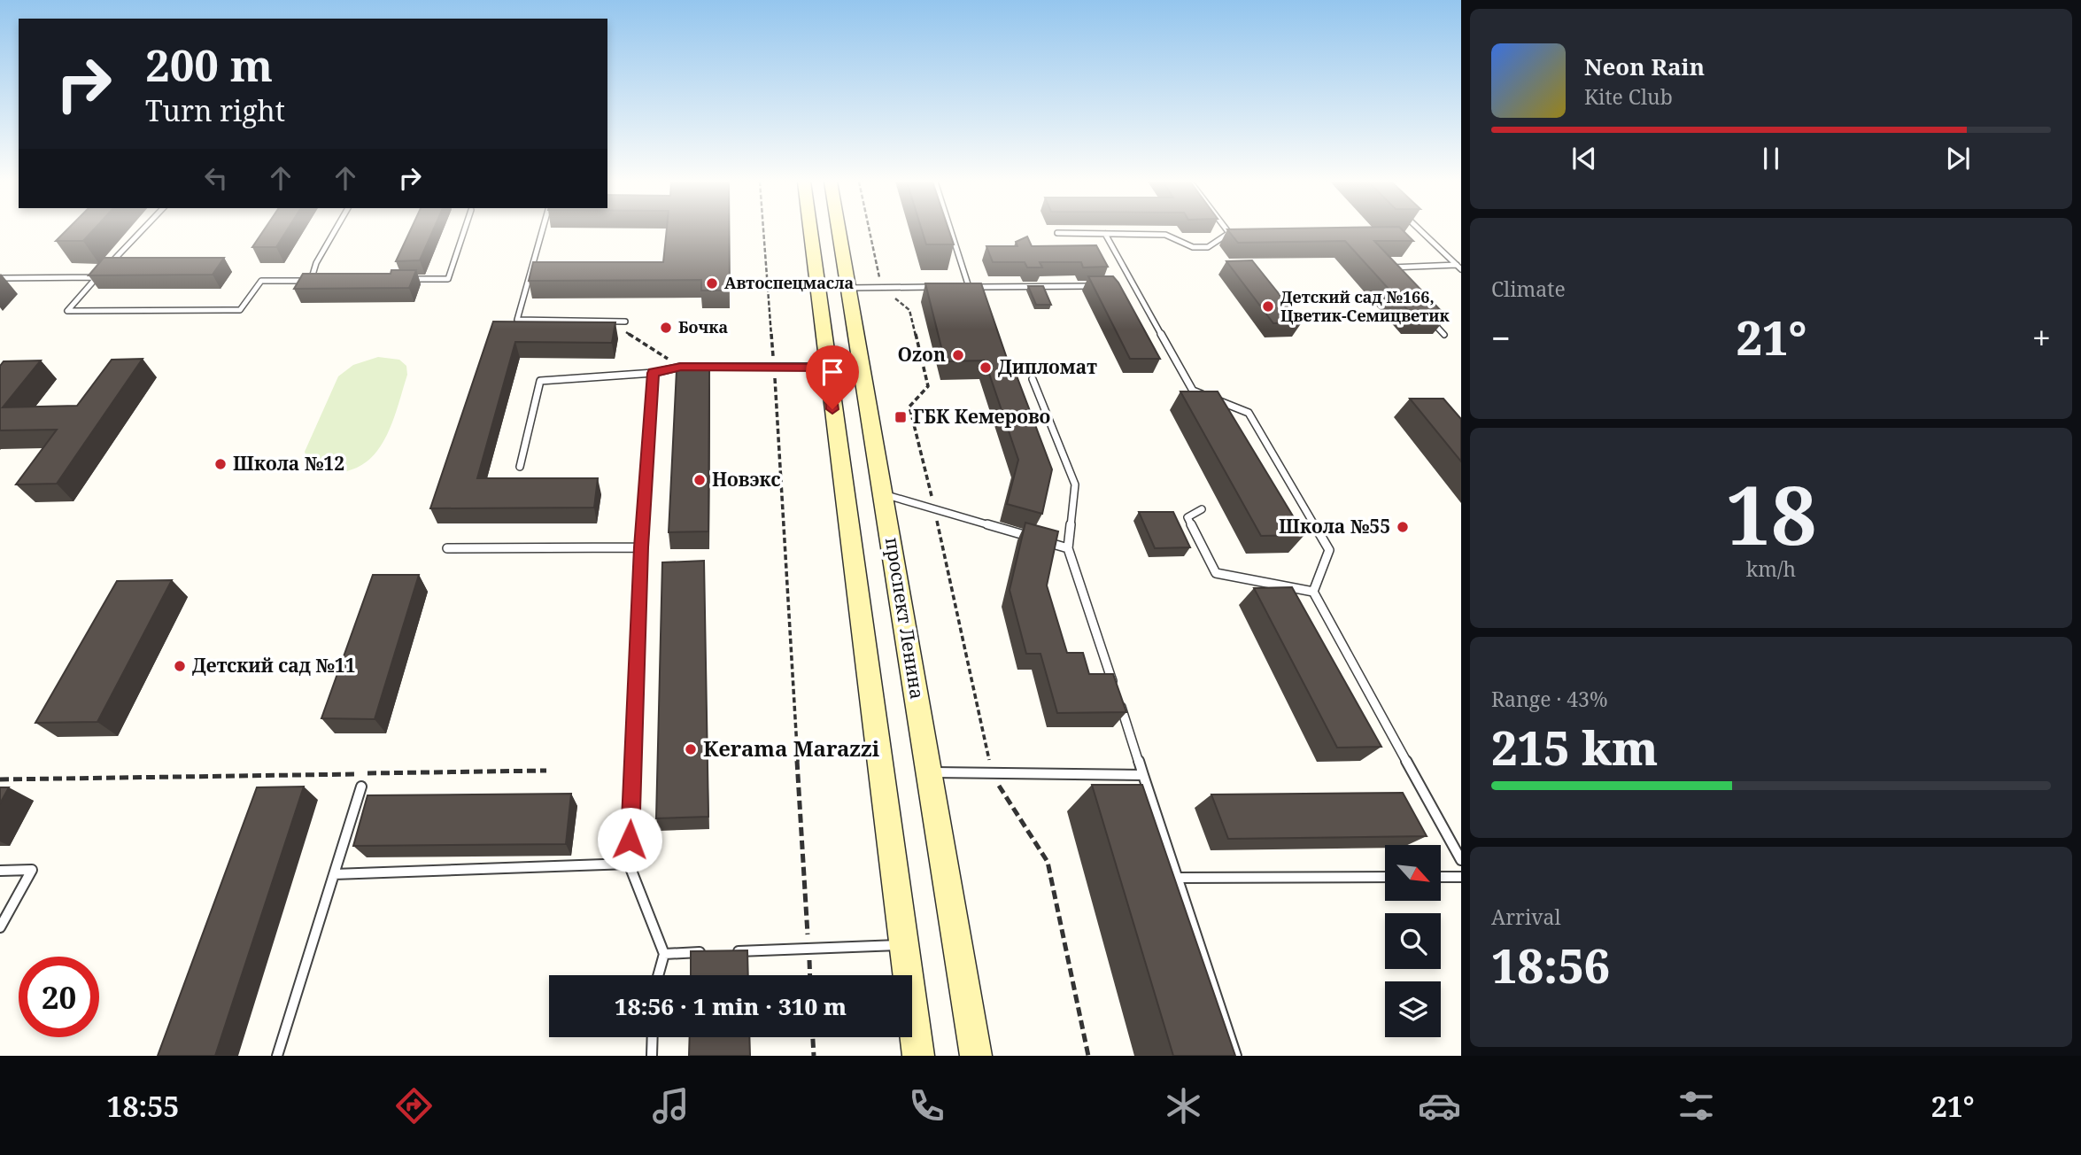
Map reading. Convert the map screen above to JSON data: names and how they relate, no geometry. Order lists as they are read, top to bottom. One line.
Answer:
{"streets":{"main road":["проспект Ленина"]},"places":{"other":["Автоспецмасла","Детский сад №166, Цветик-Семицветик","Бочка","Ozon","Дипломат","Школа №12","Новэкс","Школа №55","Детский сад №11","Kerama Marazzi"],"transit":["ГБК Кемерово"]},"north":"bottom right","page":{"turn":["200 m","Turn right"],"song":["Neon Rain","Kite Club"],"tile":["Climate",["18","km/h"],["Range · 43%","215 km"],["Arrival","18:56"]],"heat":["−","21°","+"],"limit":"20","trip":"18:56 · 1 min · 310 m","tabs":["18:55","21°"]}}
